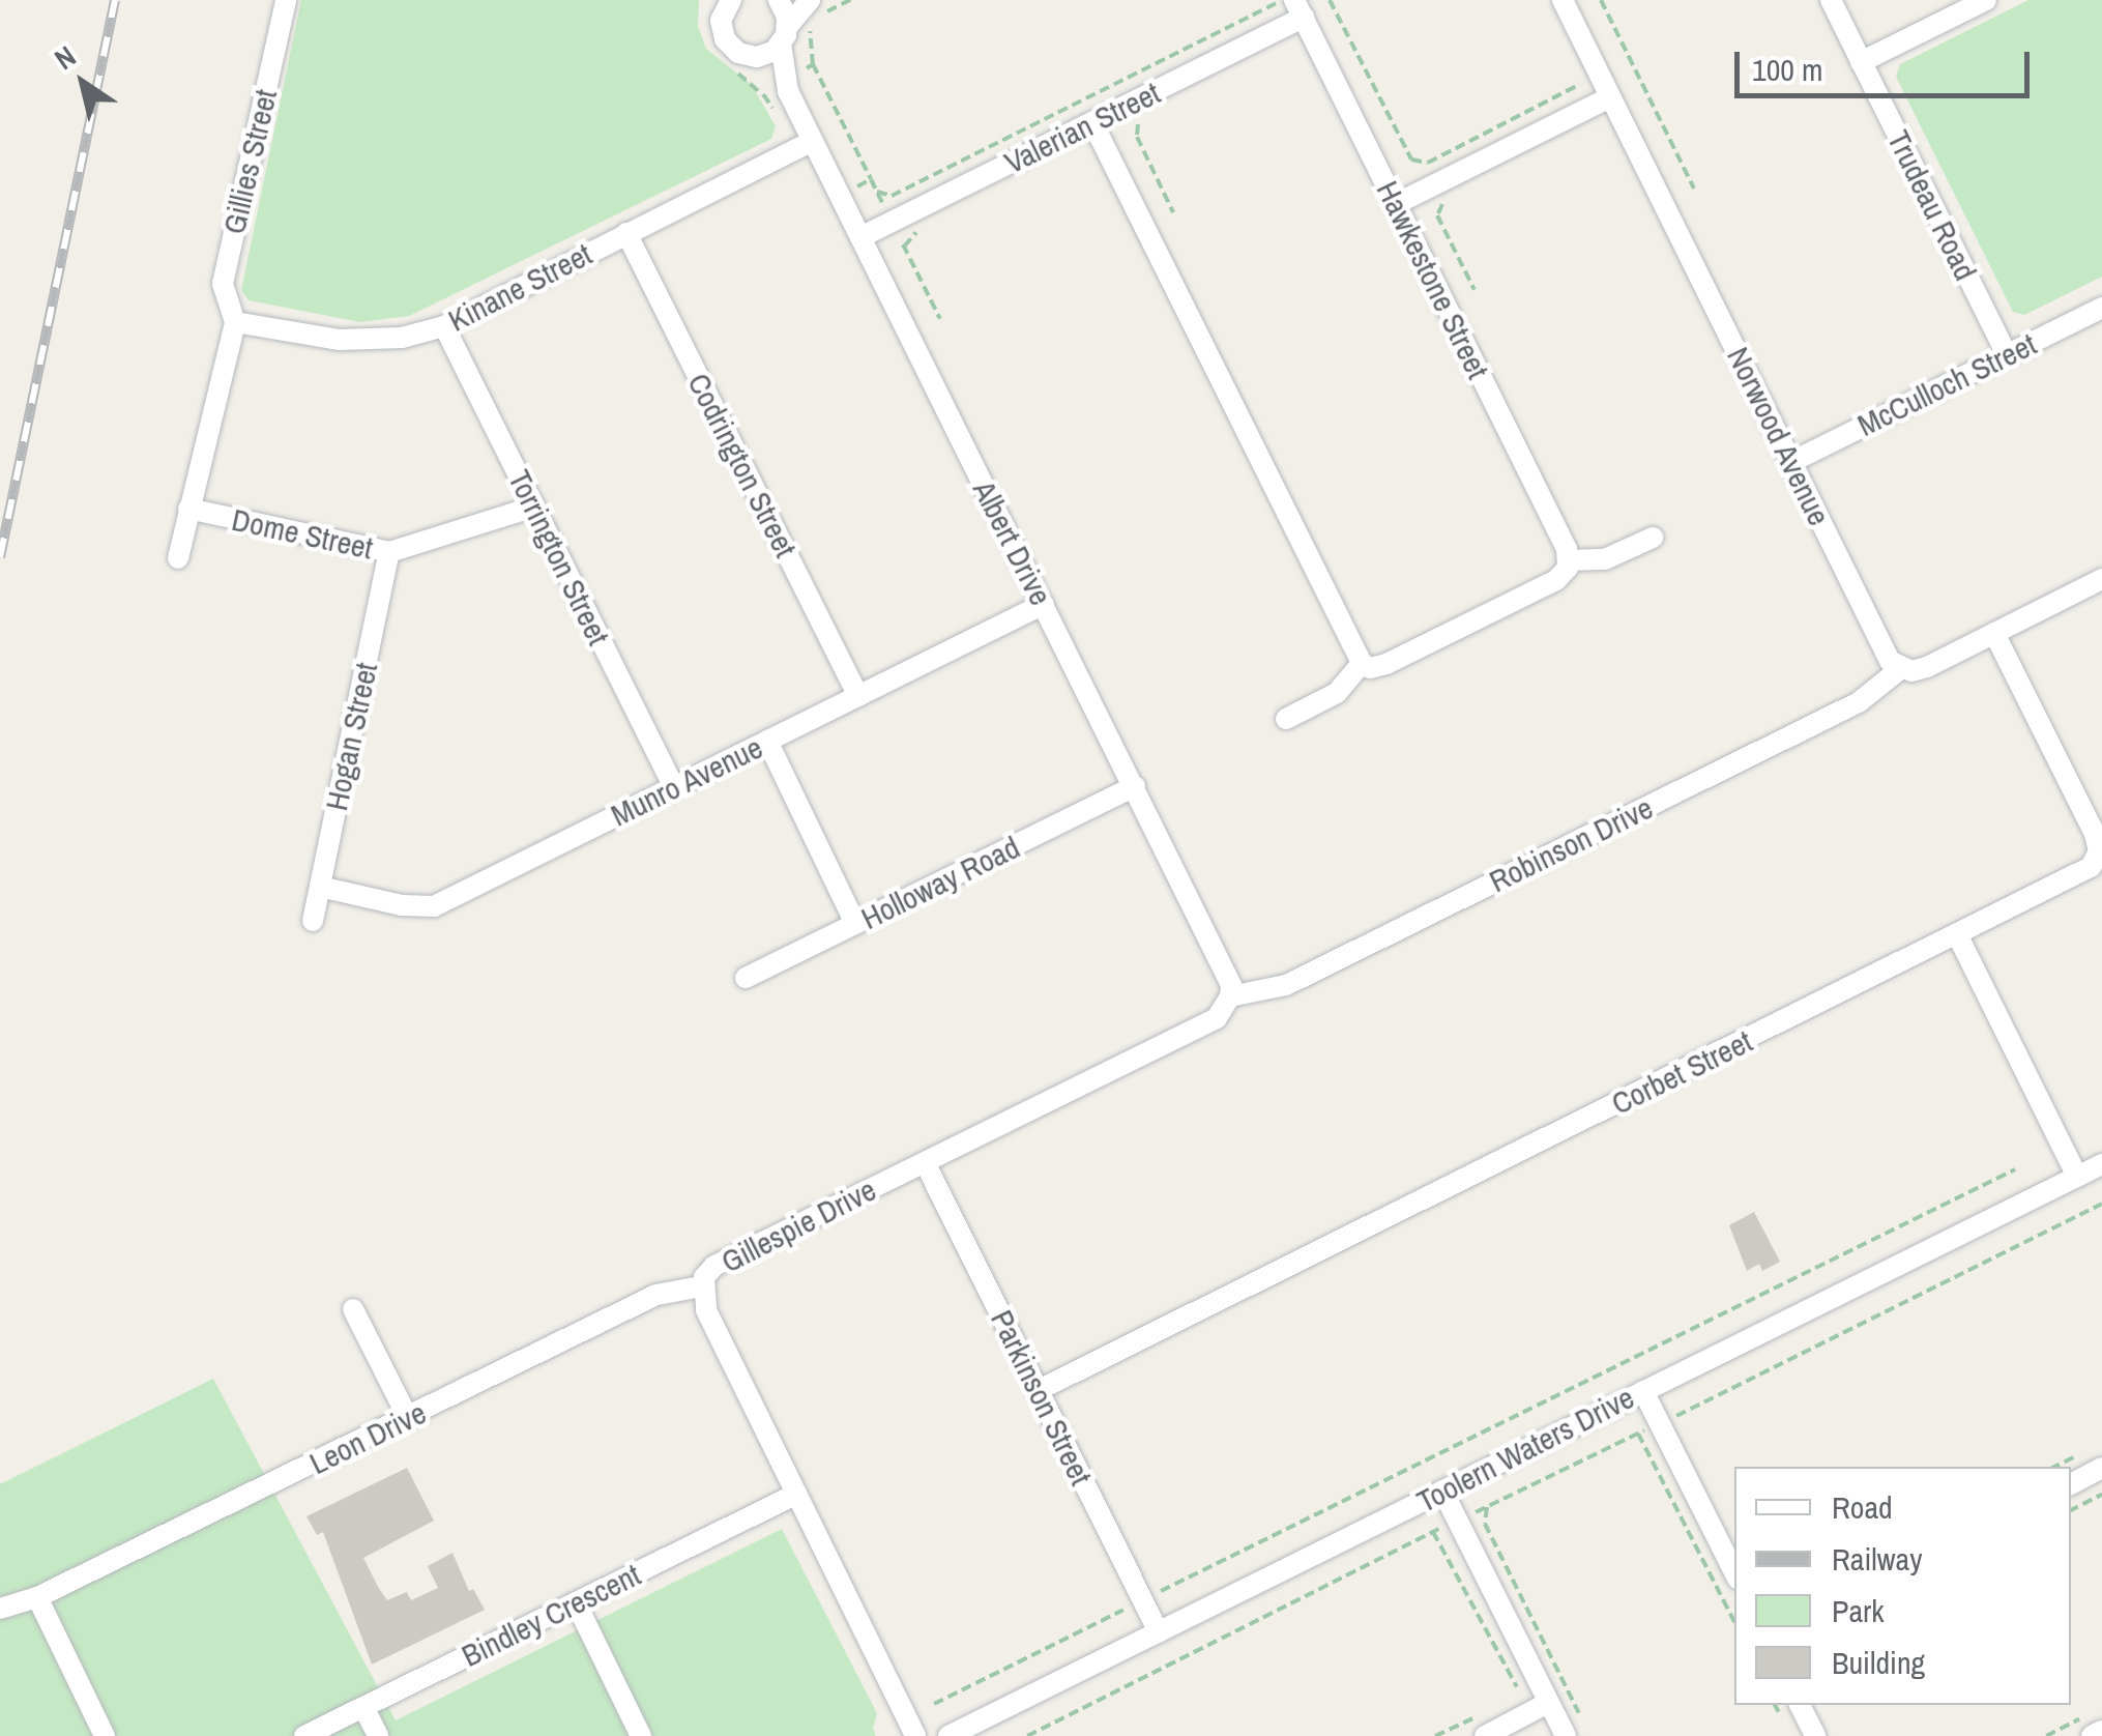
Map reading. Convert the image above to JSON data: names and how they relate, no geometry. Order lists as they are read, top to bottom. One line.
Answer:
{"streets":{"street":["Valerian Street","Gillies Street","Trudeau Road","Hawkestone Street","Kinane Street","McCulloch Street","Norwood Avenue","Codrington Street","Dome Street","Albert Drive","Torrington Street","Hogan Street","Munro Avenue","Robinson Drive","Holloway Road","Corbet Street","Gillespie Drive","Parkinson Street","Leon Drive","Toolern Waters Drive","Bindley Crescent"]},"crossings":[["Valerian Street","Hawkestone Street"],["Valerian Street","Albert Drive"],["Gillies Street","Kinane Street"],["Trudeau Road","McCulloch Street"],["Kinane Street","Codrington Street"],["Kinane Street","Albert Drive"],["Kinane Street","Torrington Street"],["McCulloch Street","Norwood Avenue"],["Norwood Avenue","Robinson Drive"],["Codrington Street","Munro Avenue"],["Dome Street","Torrington Street"],["Dome Street","Hogan Street"],["Albert Drive","Munro Avenue"],["Albert Drive","Robinson Drive"],["Albert Drive","Holloway Road"],["Albert Drive","Gillespie Drive"],["Torrington Street","Munro Avenue"],["Hogan Street","Munro Avenue"],["Robinson Drive","Gillespie Drive"],["Corbet Street","Parkinson Street"],["Gillespie Drive","Parkinson Street"],["Gillespie Drive","Leon Drive"],["Gillespie Drive","Bindley Crescent"],["Parkinson Street","Toolern Waters Drive"]],"legend":["Road","Railway","Park","Building"],"scale_bar":"100 m","north":"top left"}
